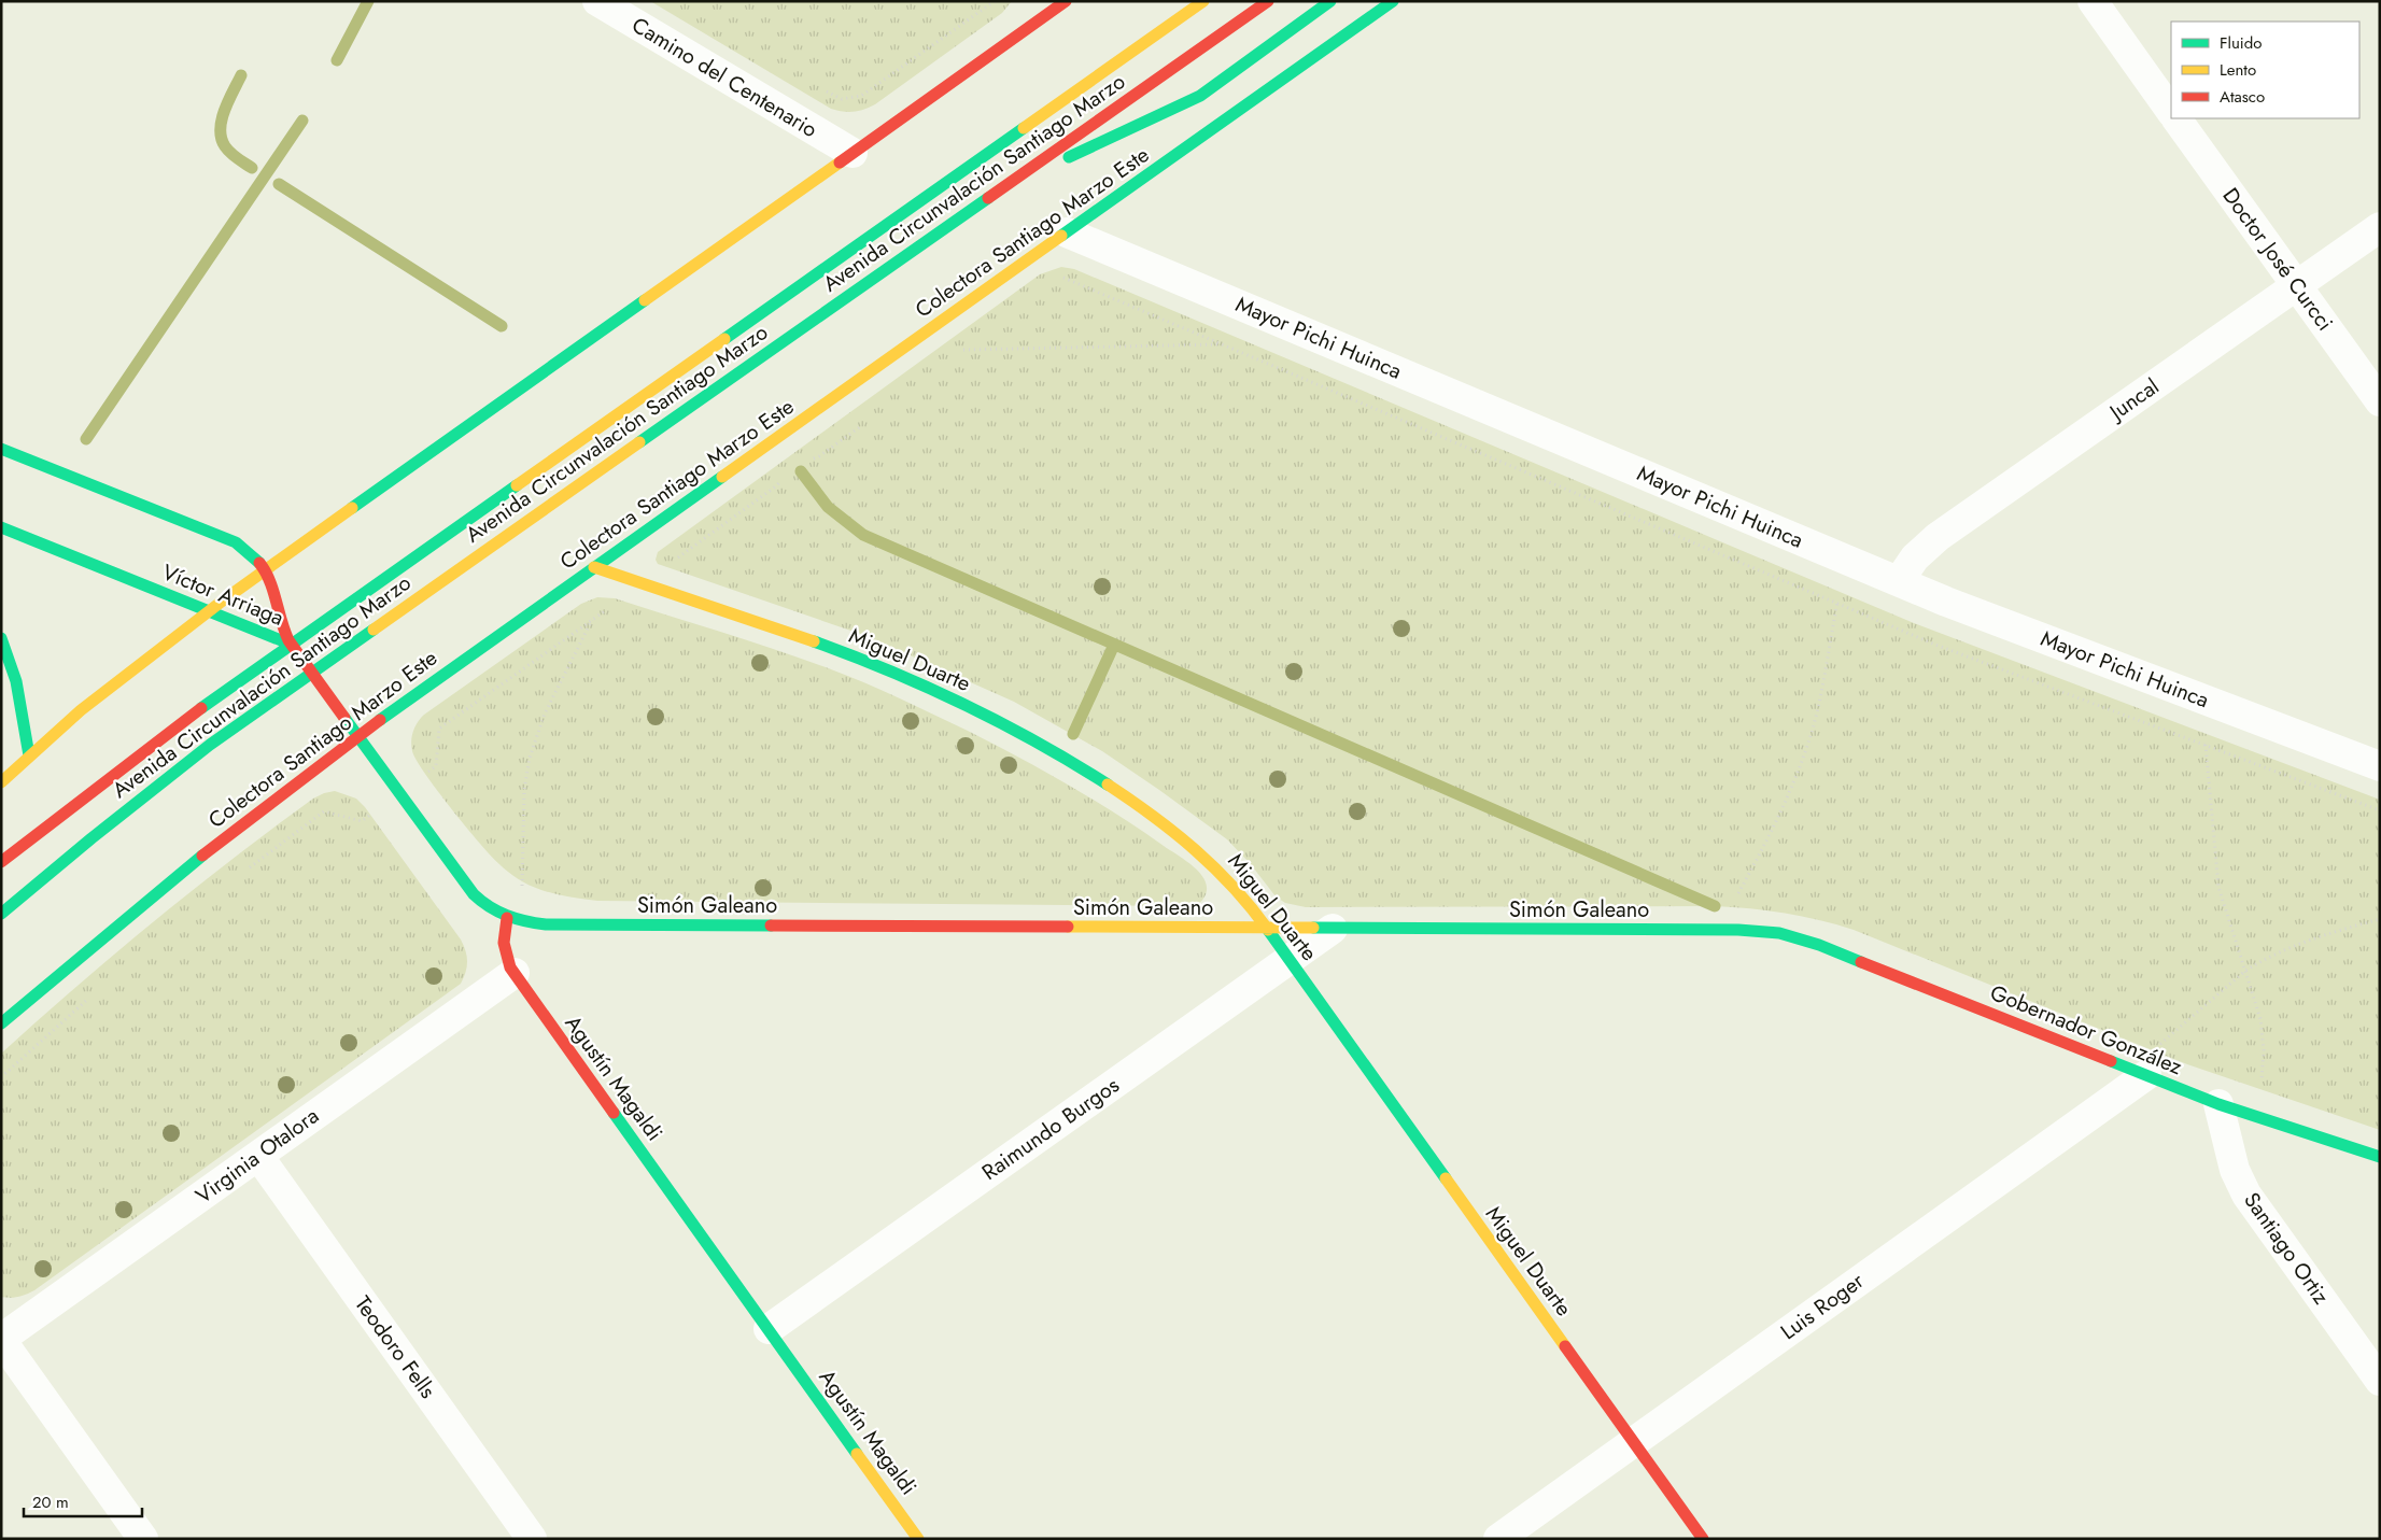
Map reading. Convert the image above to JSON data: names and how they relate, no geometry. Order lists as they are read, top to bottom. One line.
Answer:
{"streets":{"main road":["Avenida Circunvalación Santiago Marzo","Colectora Santiago Marzo Este","Víctor Arriaga","Miguel Duarte","Simón Galeano","Gobernador González","Agustín Magaldi"],"street":["Camino del Centenario","Doctor José Curcci","Mayor Pichi Huinca","Juncal","Raimundo Burgos","Virginia Otalora","Santiago Ortiz","Luis Roger","Teodoro Fells"]},"crossings":[["Avenida Circunvalación Santiago Marzo","Víctor Arriaga"],["Colectora Santiago Marzo Este","Mayor Pichi Huinca"],["Colectora Santiago Marzo Este","Miguel Duarte"],["Doctor José Curcci","Juncal"],["Mayor Pichi Huinca","Juncal"],["Miguel Duarte","Simón Galeano"],["Miguel Duarte","Raimundo Burgos"],["Miguel Duarte","Luis Roger"],["Simón Galeano","Gobernador González"],["Simón Galeano","Agustín Magaldi"],["Simón Galeano","Raimundo Burgos"],["Gobernador González","Santiago Ortiz"],["Gobernador González","Luis Roger"],["Agustín Magaldi","Raimundo Burgos"],["Agustín Magaldi","Virginia Otalora"],["Virginia Otalora","Teodoro Fells"]],"legend":["Fluido","Lento","Atasco"],"scale_bar":"20 m"}
